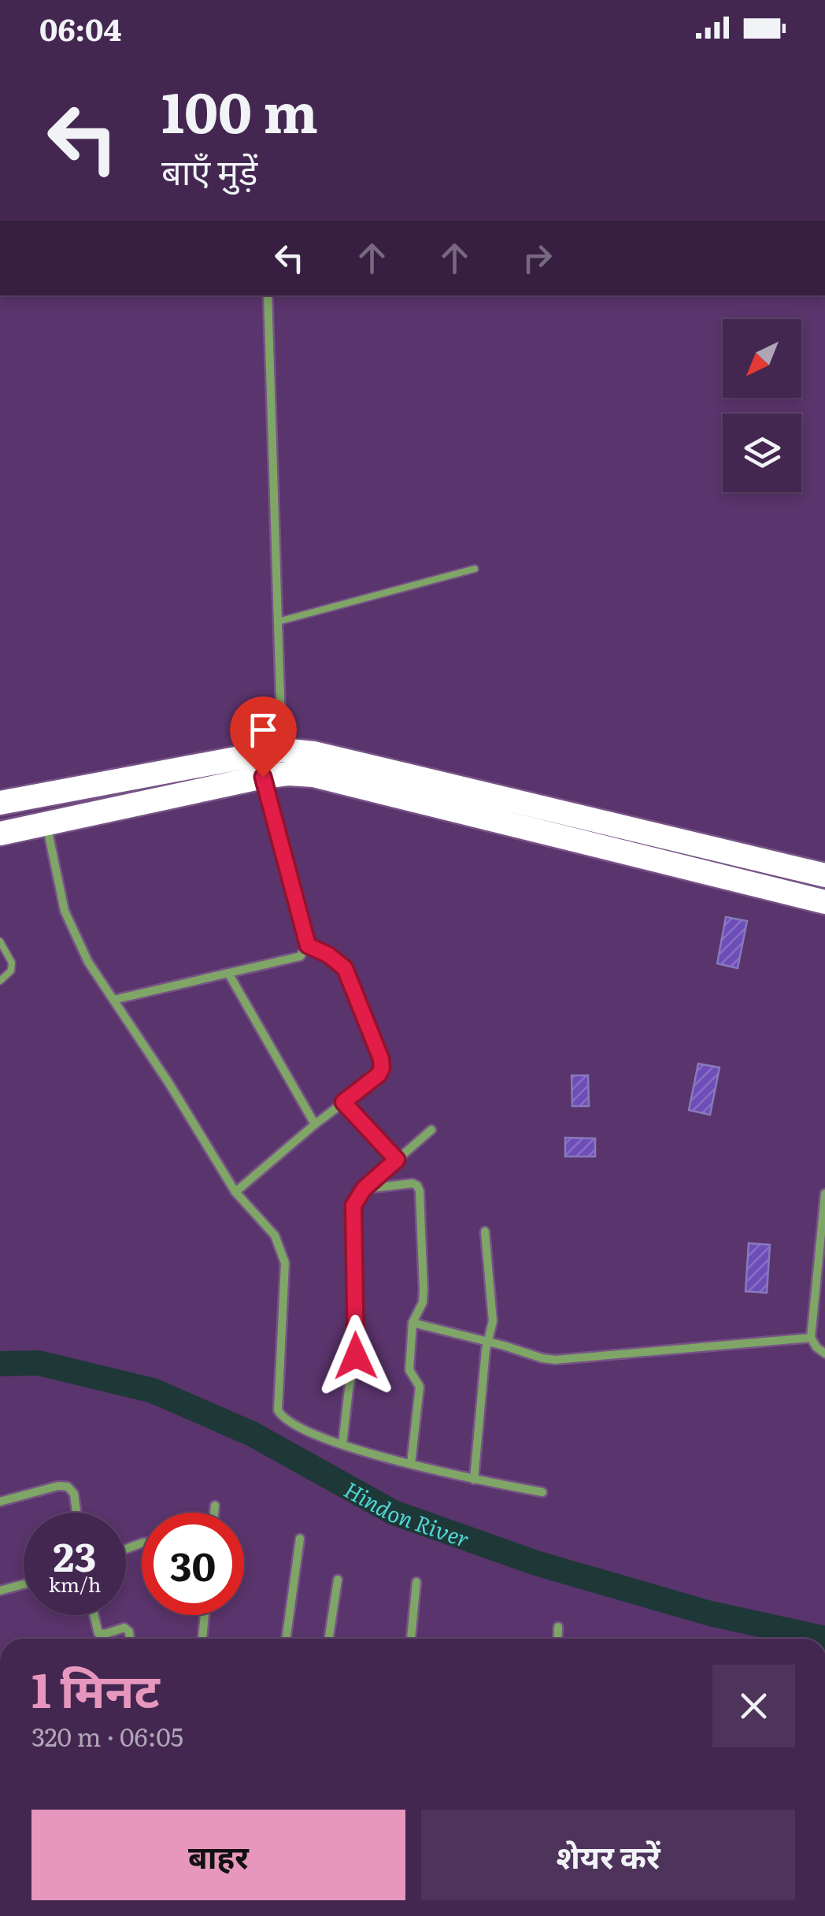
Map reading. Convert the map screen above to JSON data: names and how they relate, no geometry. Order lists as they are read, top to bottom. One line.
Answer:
{"water":["Hindon River"],"north":"bottom left","page":{"status":"06:04","turn":["100 m","बाएँ मुड़ें"],"speed":"23 km/h","limit":"30","heading":["1 मिनट","320 m · 06:05"],"buttons":["बाहर","शेयर करें"]}}
